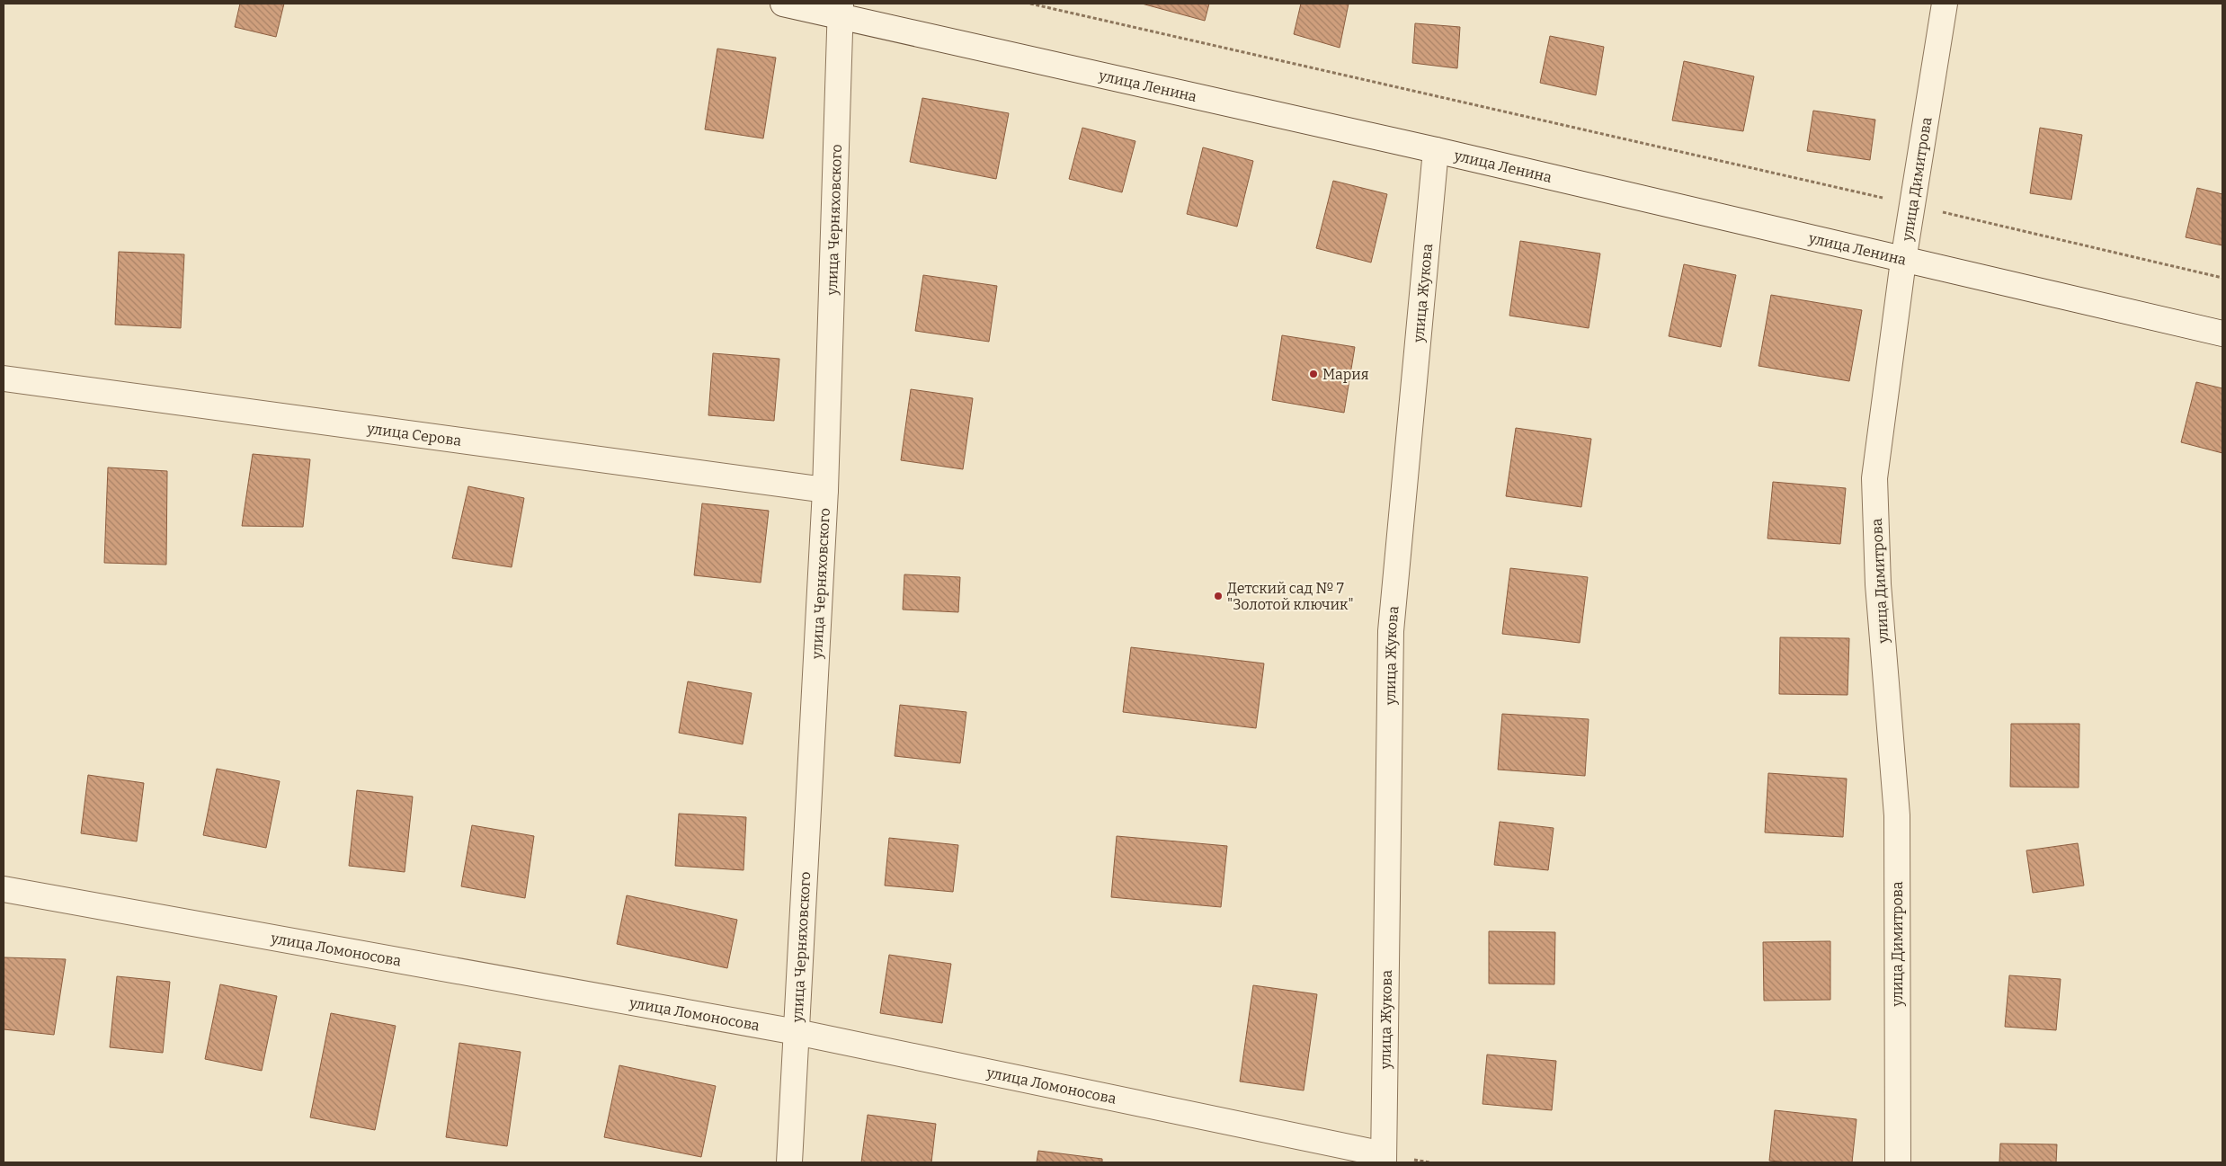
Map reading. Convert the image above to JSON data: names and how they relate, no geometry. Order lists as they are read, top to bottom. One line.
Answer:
{"streets":{"street":["улица Ленина","улица Димитрова","улица Черняховского","улица Жукова","улица Серова","улица Ломоносова"]},"crossings":[["улица Ленина","улица Димитрова"],["улица Ленина","улица Черняховского"],["улица Ленина","улица Жукова"],["улица Черняховского","улица Серова"],["улица Черняховского","улица Ломоносова"],["улица Жукова","улица Ломоносова"]],"places":["Мария","Детский сад № 7 \"Золотой ключик\""]}
